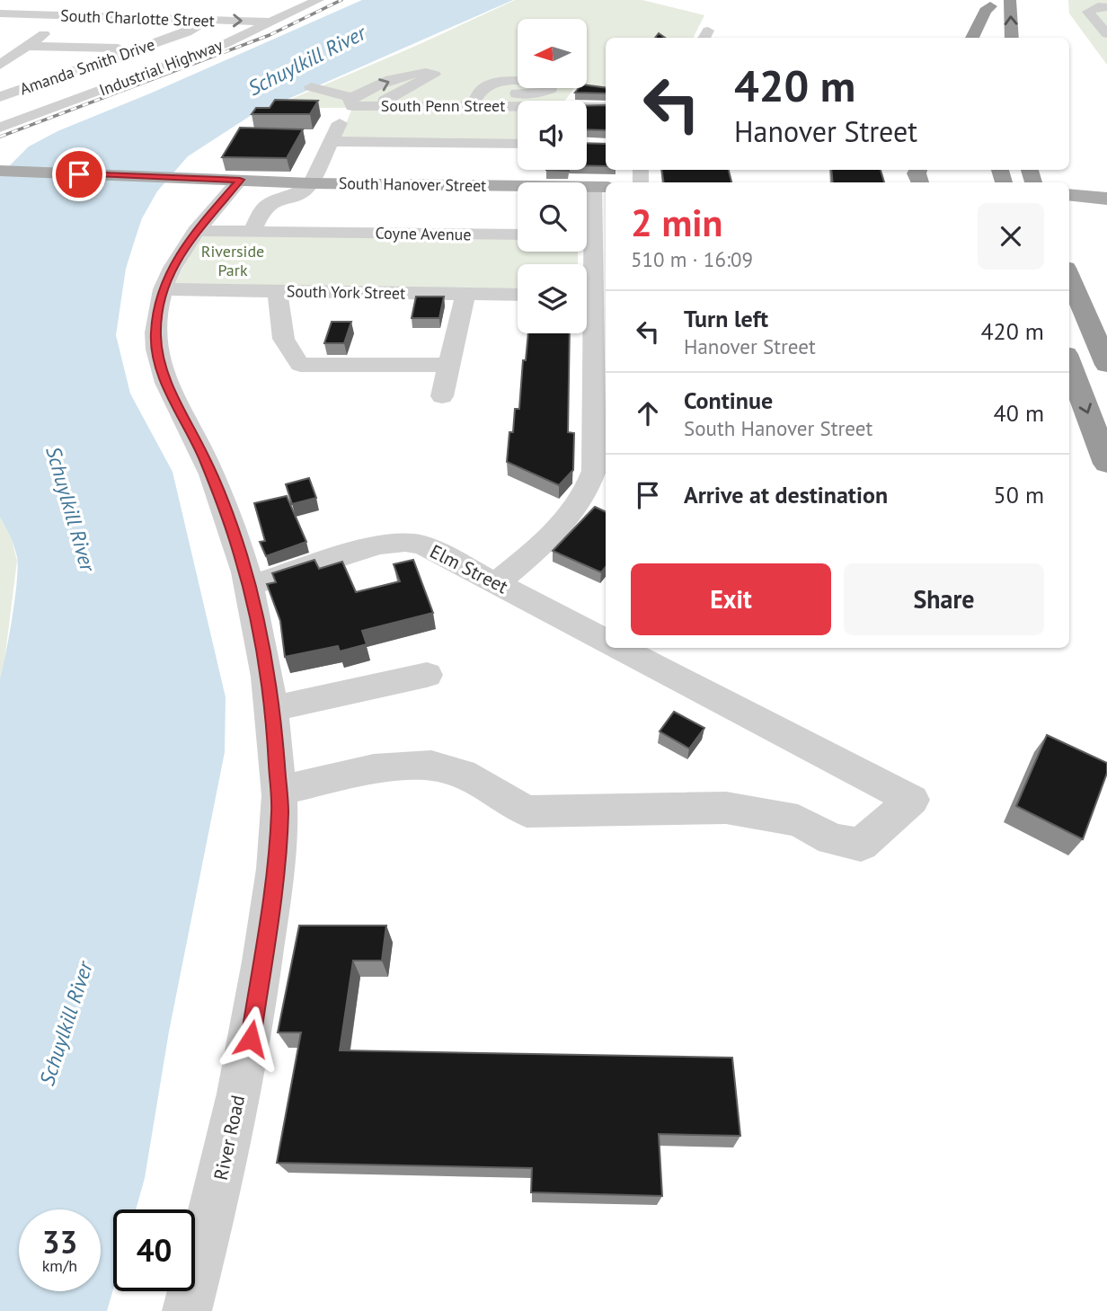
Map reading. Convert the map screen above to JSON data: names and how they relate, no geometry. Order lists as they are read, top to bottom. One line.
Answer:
{"streets":{"main road":["South Hanover Street"],"street":["South Charlotte Street","Amanda Smith Drive","Industrial Highway","South Penn Street","Coyne Avenue","South York Street","Elm Street","River Road"]},"crossings":[["South Charlotte Street","Amanda Smith Drive"],["South Charlotte Street","Industrial Highway"],["South Hanover Street","River Road"],["Coyne Avenue","River Road"],["South York Street","River Road"],["Elm Street","River Road"]],"water":["Schuylkill River"],"parks":["Riverside Park"],"north":"left","page":{"turn":["420 m","Hanover Street"],"heading":["2 min","510 m · 16:09"],"list":[{"name":"Turn left","note":"Hanover Street","value":"420 m"},{"name":"Continue","note":"South Hanover Street","value":"40 m"},{"name":"Arrive at destination","value":"50 m"}],"buttons":["Exit","Share"],"speed":"33 km/h","limit":"40"}}
